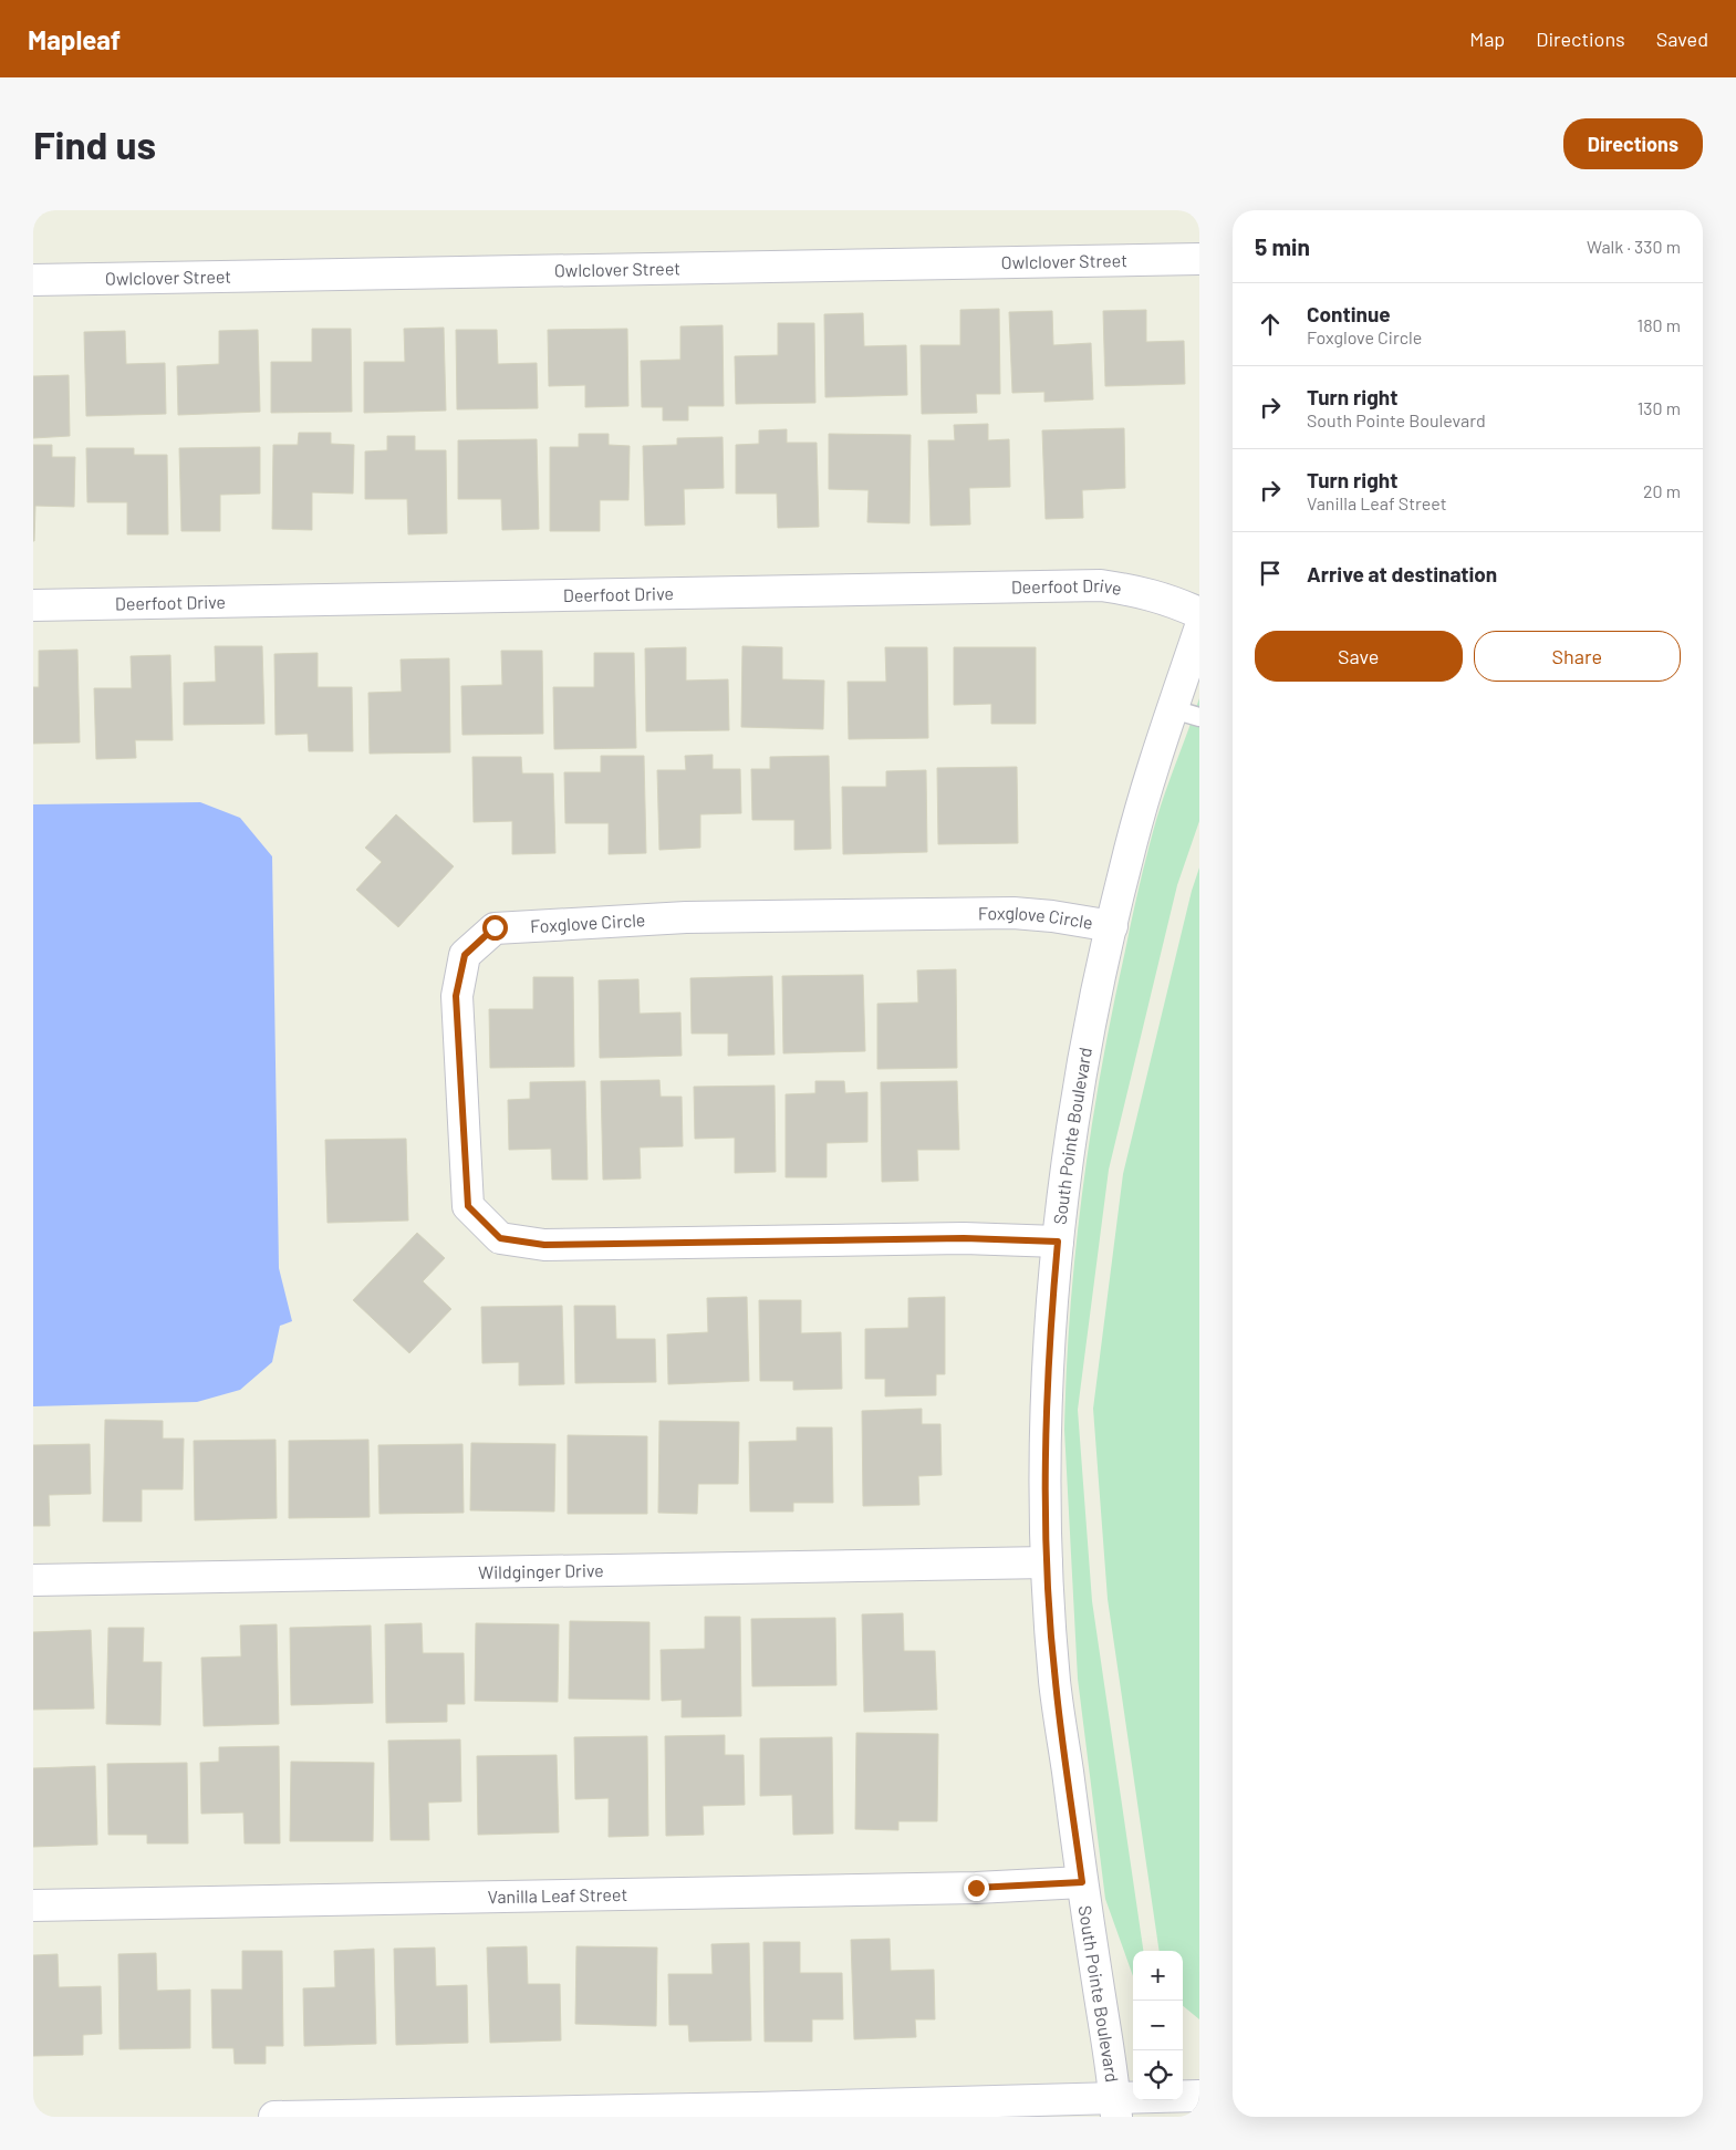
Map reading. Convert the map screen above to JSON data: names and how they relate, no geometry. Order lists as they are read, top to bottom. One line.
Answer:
{"streets":{"street":["Owlclover Street","Deerfoot Drive","Foxglove Circle","South Pointe Boulevard","Wildginger Drive","Vanilla Leaf Street"]},"crossings":[["Foxglove Circle","South Pointe Boulevard"],["South Pointe Boulevard","Wildginger Drive"],["South Pointe Boulevard","Vanilla Leaf Street"]],"page":{"header":"Mapleaf","nav":["Map","Directions","Saved"],"buttons":["Directions",["Save","Share"]],"title":"Find us","heading":["5 min","Walk · 330 m"],"list":[["Continue","Foxglove Circle","180 m"],["Turn right","South Pointe Boulevard","130 m"],["Turn right","Vanilla Leaf Street","20 m"],"Arrive at destination"],"map_buttons":["+","−"]}}
